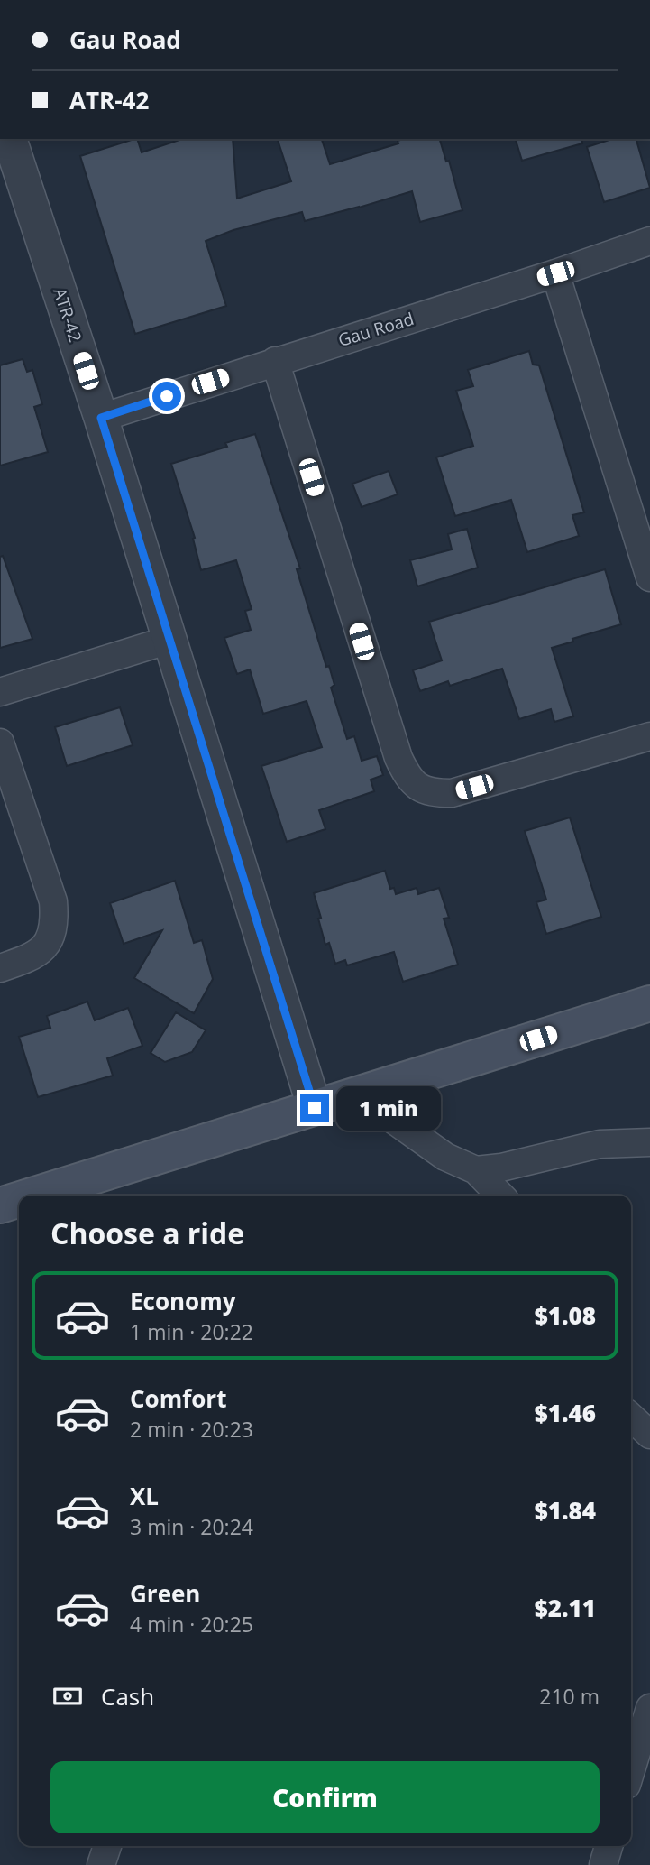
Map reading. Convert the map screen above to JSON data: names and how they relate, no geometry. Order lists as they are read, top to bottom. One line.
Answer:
{"streets":{"street":["ATR-42","Gau Road"]},"crossings":[["ATR-42","Gau Road"]],"page":{"banner":["Gau Road","ATR-42"],"bubble":"1 min","heading":"Choose a ride","list":[{"name":"Economy","note":"1 min · 20:22","value":"$1.08"},{"name":"Comfort","note":"2 min · 20:23","value":"$1.46"},{"name":"XL","note":"3 min · 20:24","value":"$1.84"},{"name":"Green","note":"4 min · 20:25","value":"$2.11"}],"pay":["Cash","210 m"],"buttons":"Confirm"}}
